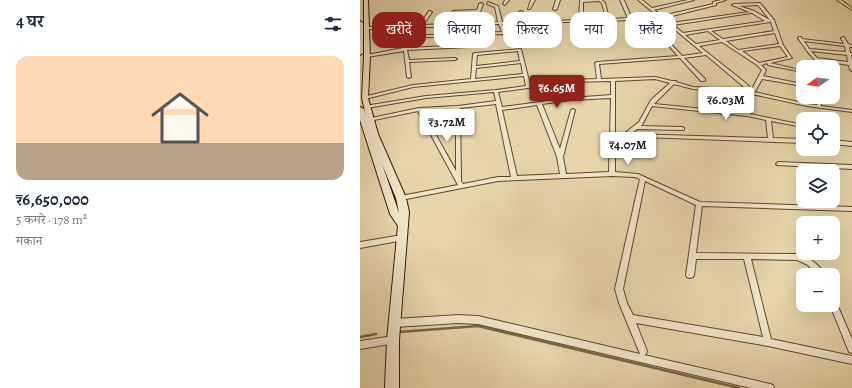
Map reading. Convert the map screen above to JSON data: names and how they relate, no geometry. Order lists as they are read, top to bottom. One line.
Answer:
{"north":"left","page":{"heading":"4 घर","chip":["खरीदें","किराया","फ़िल्टर","नया","फ़्लैट"],"list":[{"name":"₹6,650,000","note":"5 कमरे · 178 m² · मकान"}],"map_buttons":["+","−"],"price":["₹6.65M","₹6.03M","₹3.72M","₹4.07M"]}}
